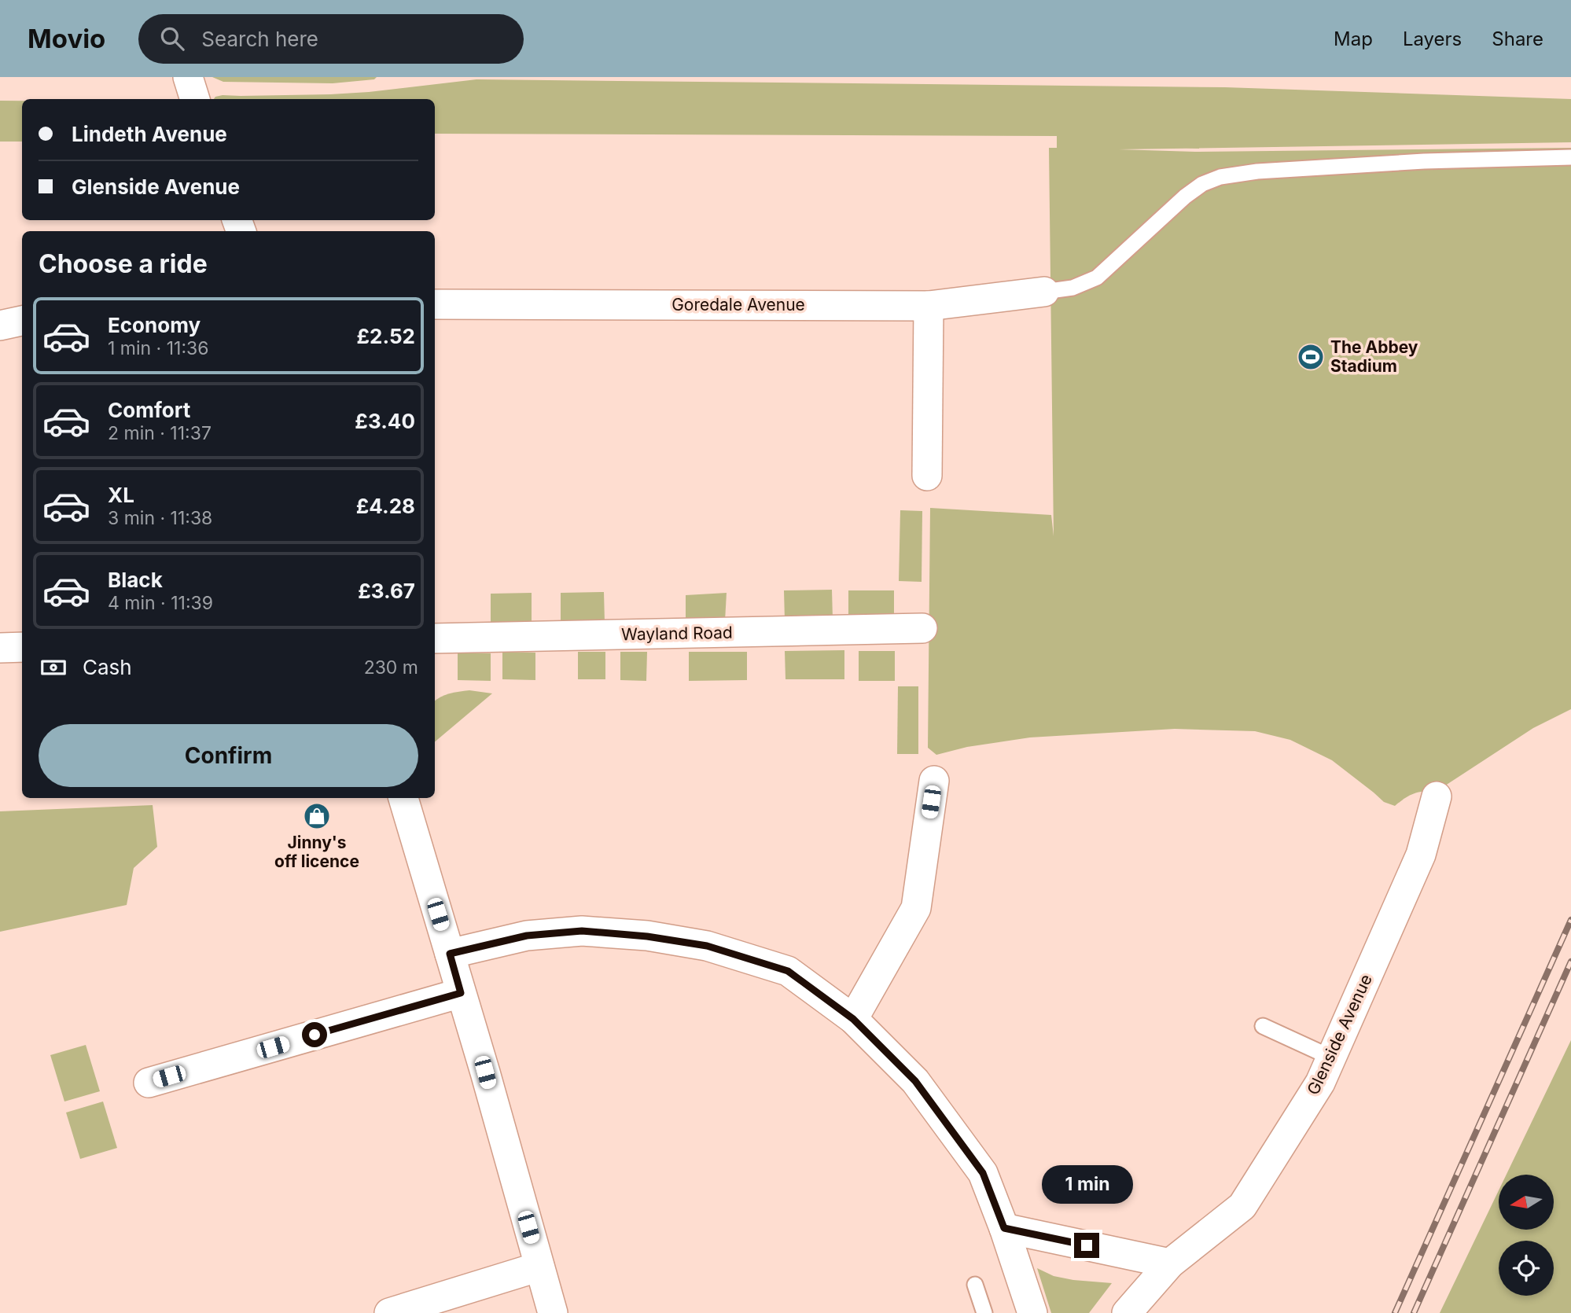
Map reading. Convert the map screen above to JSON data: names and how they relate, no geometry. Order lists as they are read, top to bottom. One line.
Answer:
{"streets":{"street":["Goredale Avenue","Wayland Road","Glenside Avenue"]},"places":{"sports":["The Abbey Stadium"],"shop":["Jinny's off licence"]},"north":"left","page":{"header":"Movio","search":"Search here","nav":["Map","Layers","Share"],"banner":["Lindeth Avenue","Glenside Avenue"],"heading":"Choose a ride","list":[{"name":"Economy","note":"1 min · 11:36","value":"£2.52"},{"name":"Comfort","note":"2 min · 11:37","value":"£3.40"},{"name":"XL","note":"3 min · 11:38","value":"£4.28"},{"name":"Black","note":"4 min · 11:39","value":"£3.67"}],"pay":["Cash","230 m"],"buttons":"Confirm","bubble":"1 min"}}
